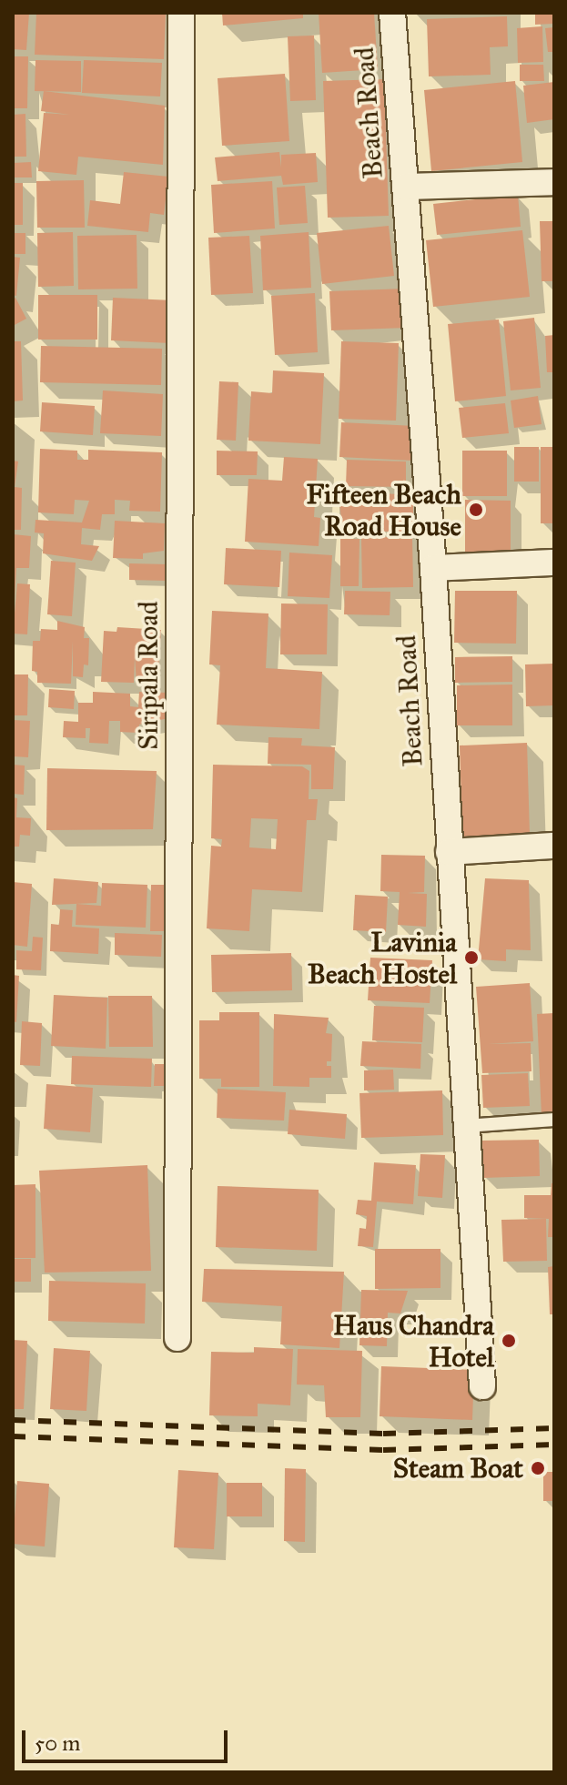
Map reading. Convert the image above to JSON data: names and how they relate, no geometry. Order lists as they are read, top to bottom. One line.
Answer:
{"streets":{"street":["Beach Road","Siripala Road"]},"places":["Fifteen Beach Road House","Lavinia Beach Hostel","Haus Chandra Hotel","Steam Boat"],"scale_bar":"50 m"}
